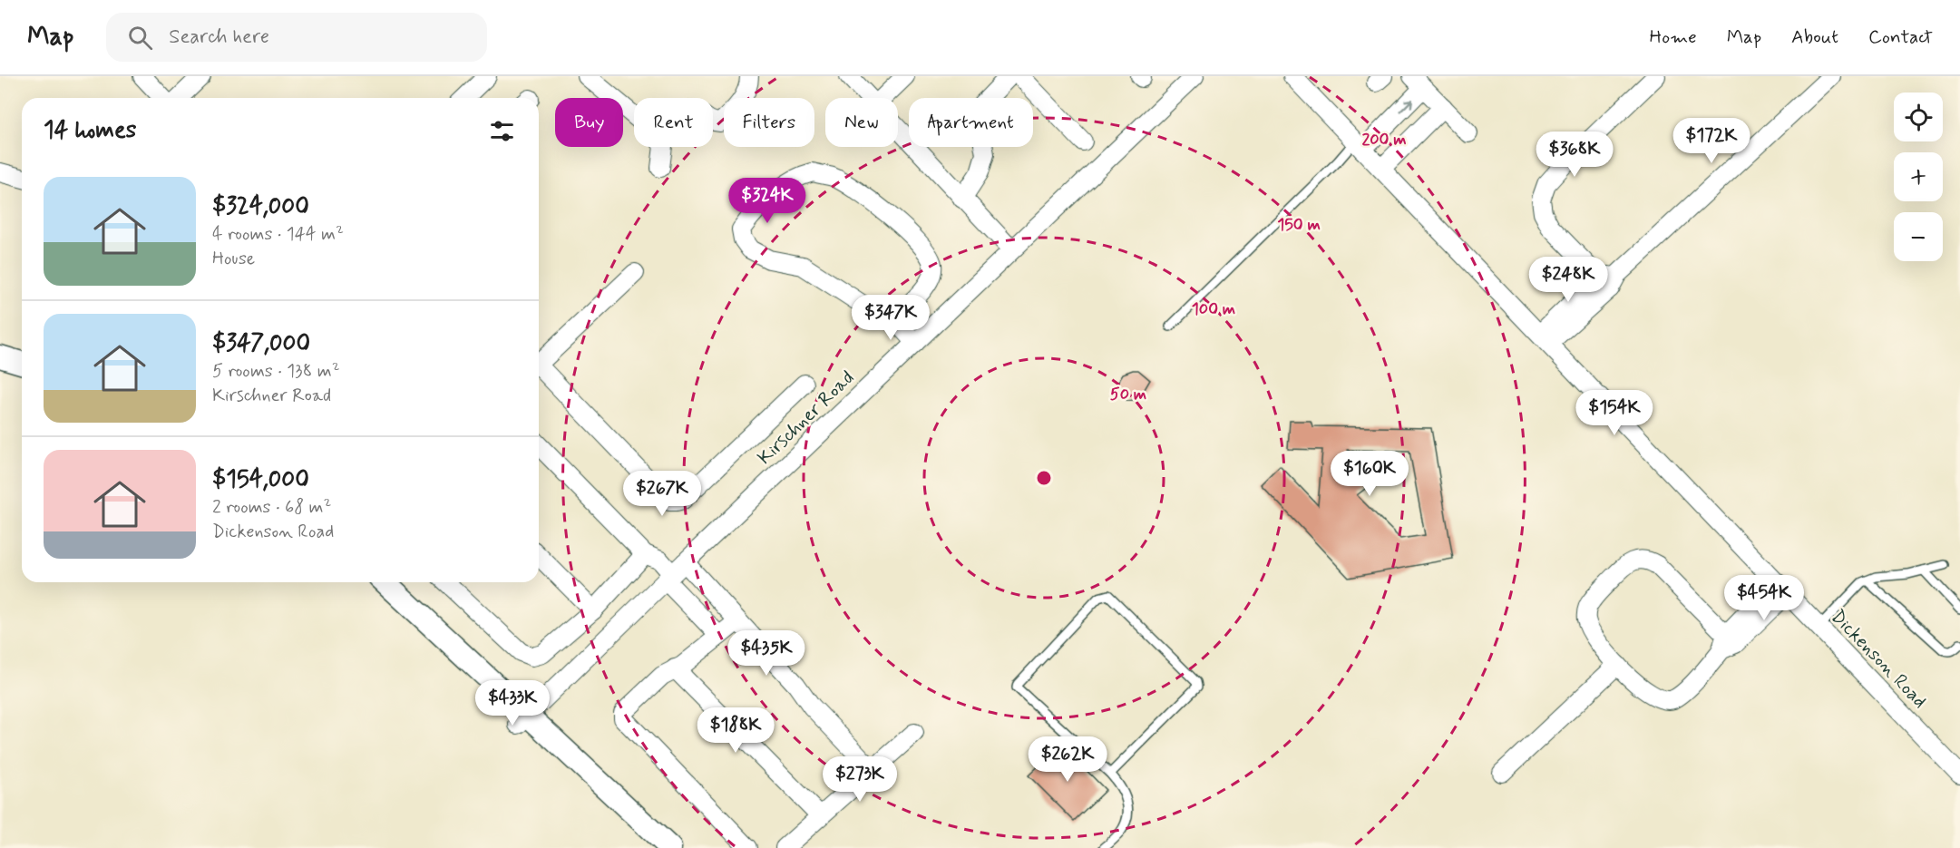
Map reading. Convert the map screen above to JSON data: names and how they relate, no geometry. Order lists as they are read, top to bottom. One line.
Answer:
{"streets":{"street":["Kirschner Road","Dickenson Road"]},"page":{"header":"Map","search":"Search here","nav":["Home","Map","About","Contact"],"map_buttons":["+","−"],"chip":["Buy","Rent","Filters","New","Apartment"],"heading":"14 homes","price":["$172K","$368K","$324K","$248K","$347K","$154K","$160K","$267K","$454K","$435K","$433K","$188K","$262K","$273K"],"list":[{"name":"$324,000","note":"4 rooms · 144 m² · House"},{"name":"$347,000","note":"5 rooms · 138 m² · Kirschner Road"},{"name":"$154,000","note":"2 rooms · 68 m² · Dickenson Road"}]},"rings":["200 m","150 m","100 m","50 m"]}
